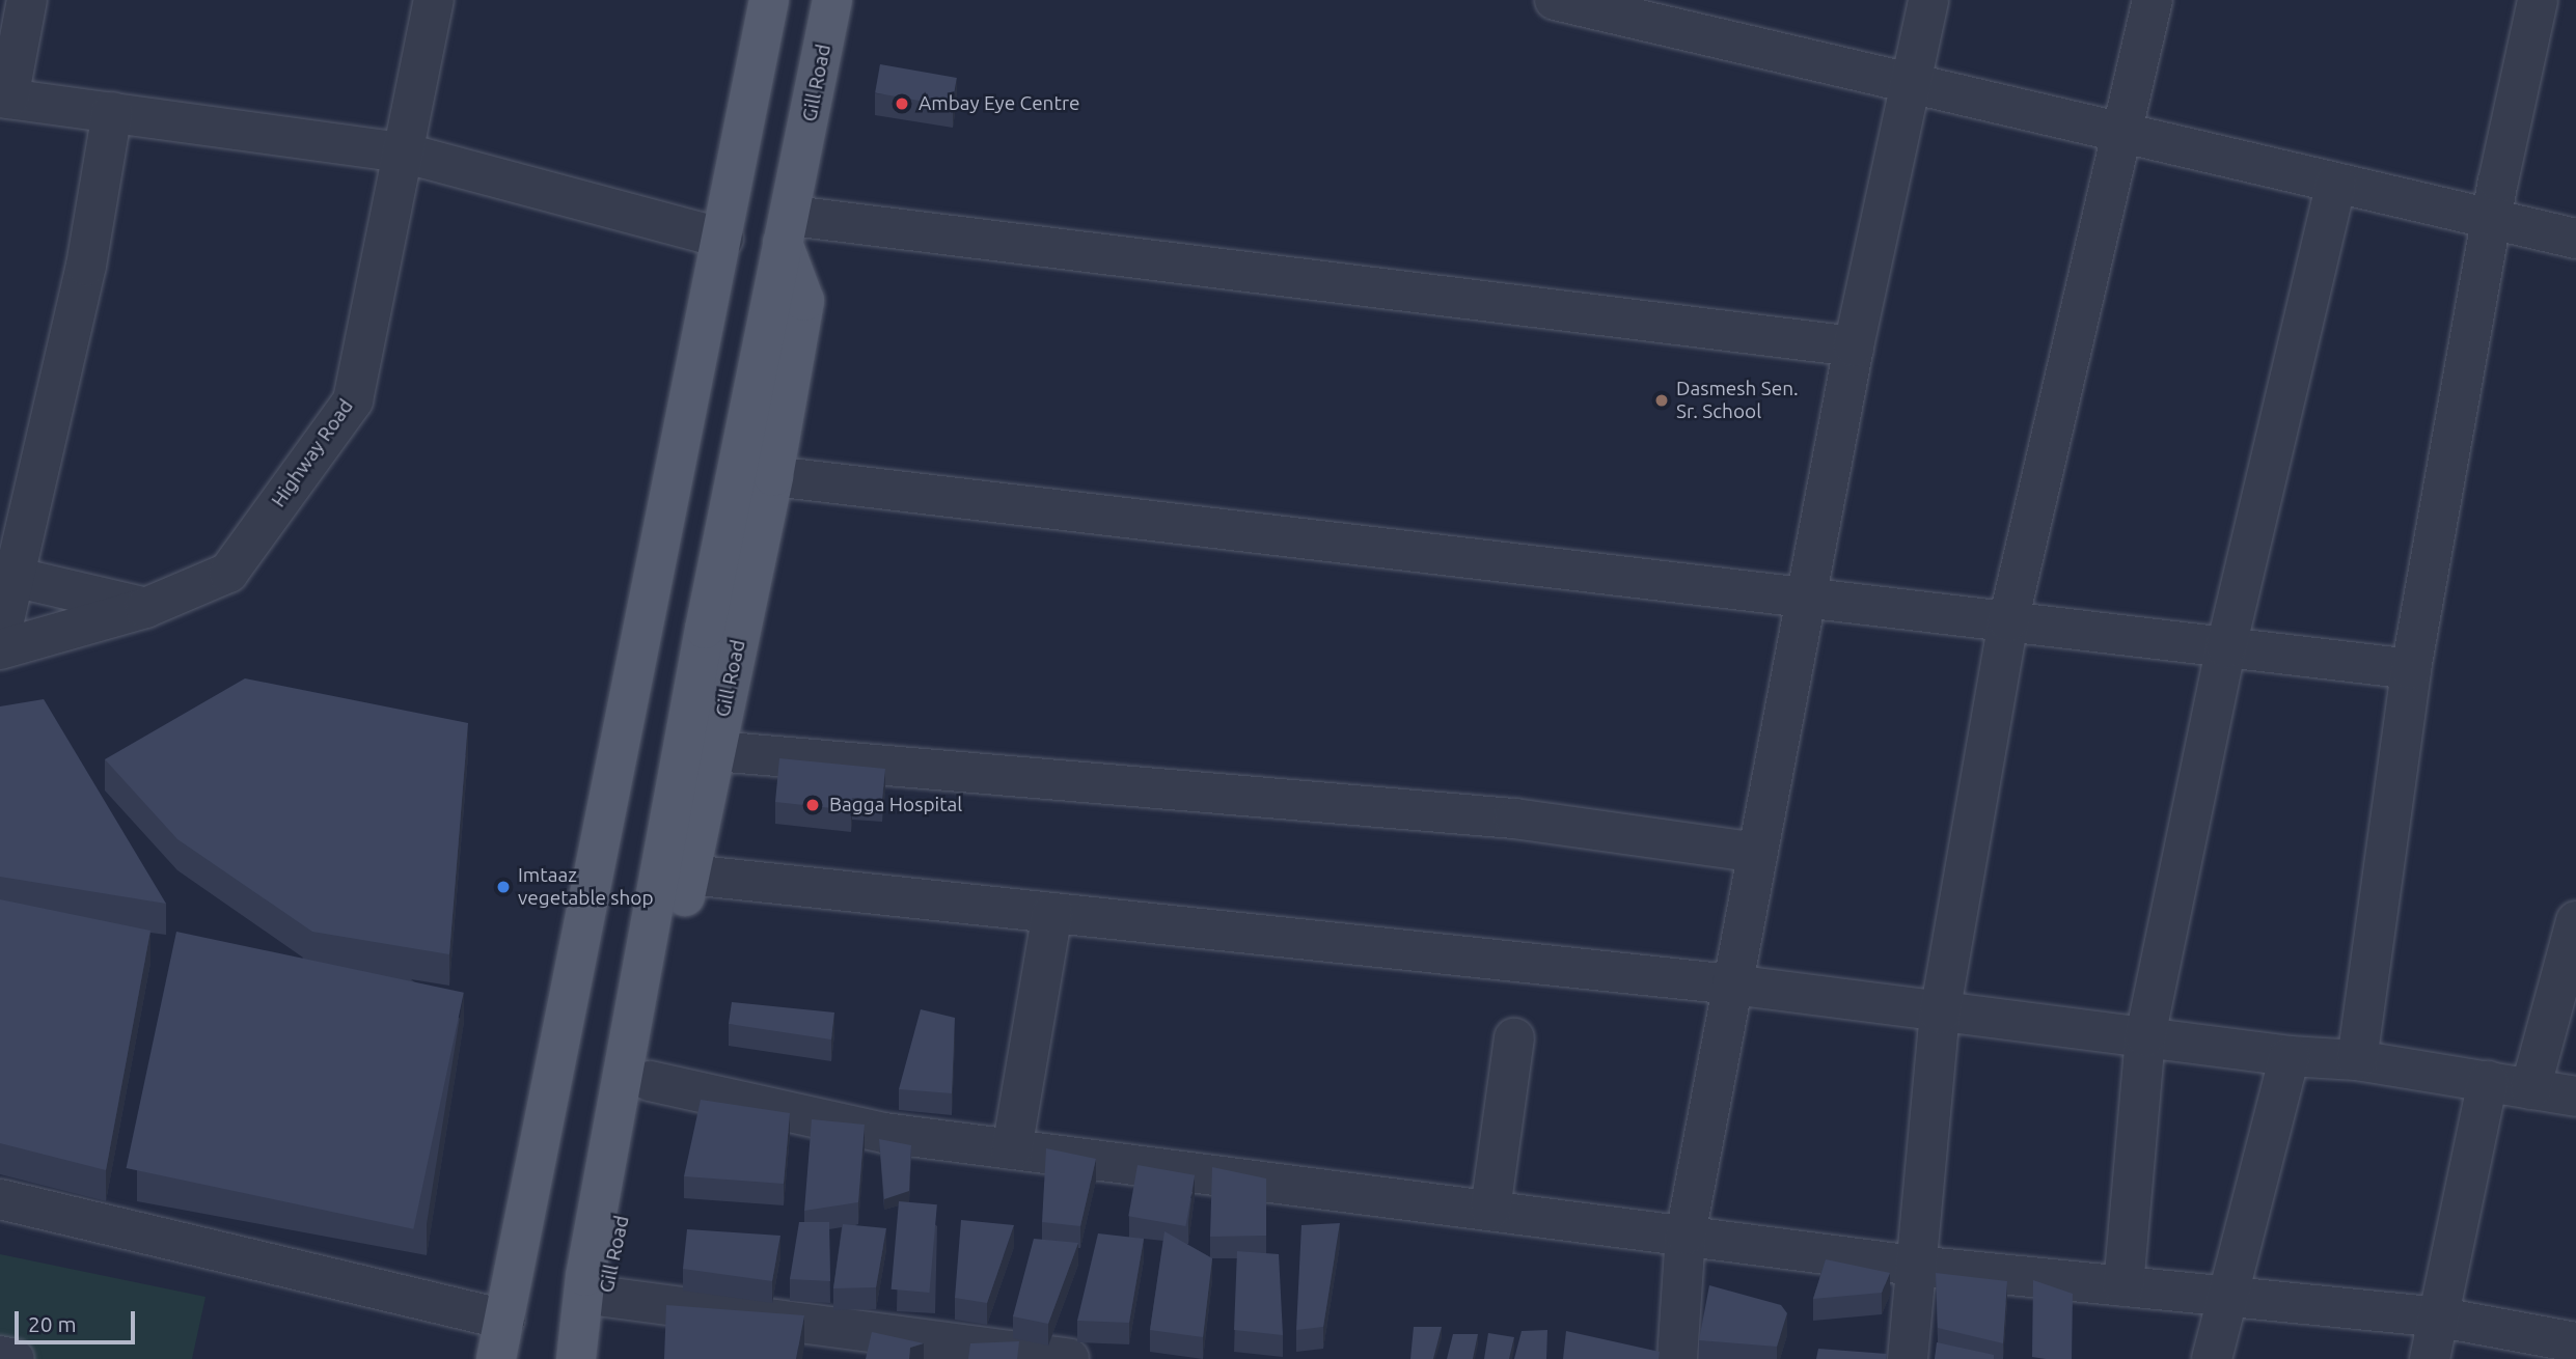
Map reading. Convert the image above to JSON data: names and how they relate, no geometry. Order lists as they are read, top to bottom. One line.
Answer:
{"streets":{"main road":["Gill Road"],"street":["Highway Road"]},"places":["Ambay Eye Centre","Dasmesh Sen. Sr. School","Bagga Hospital","Imtaaz vegetable shop"],"scale_bar":"20 m"}
